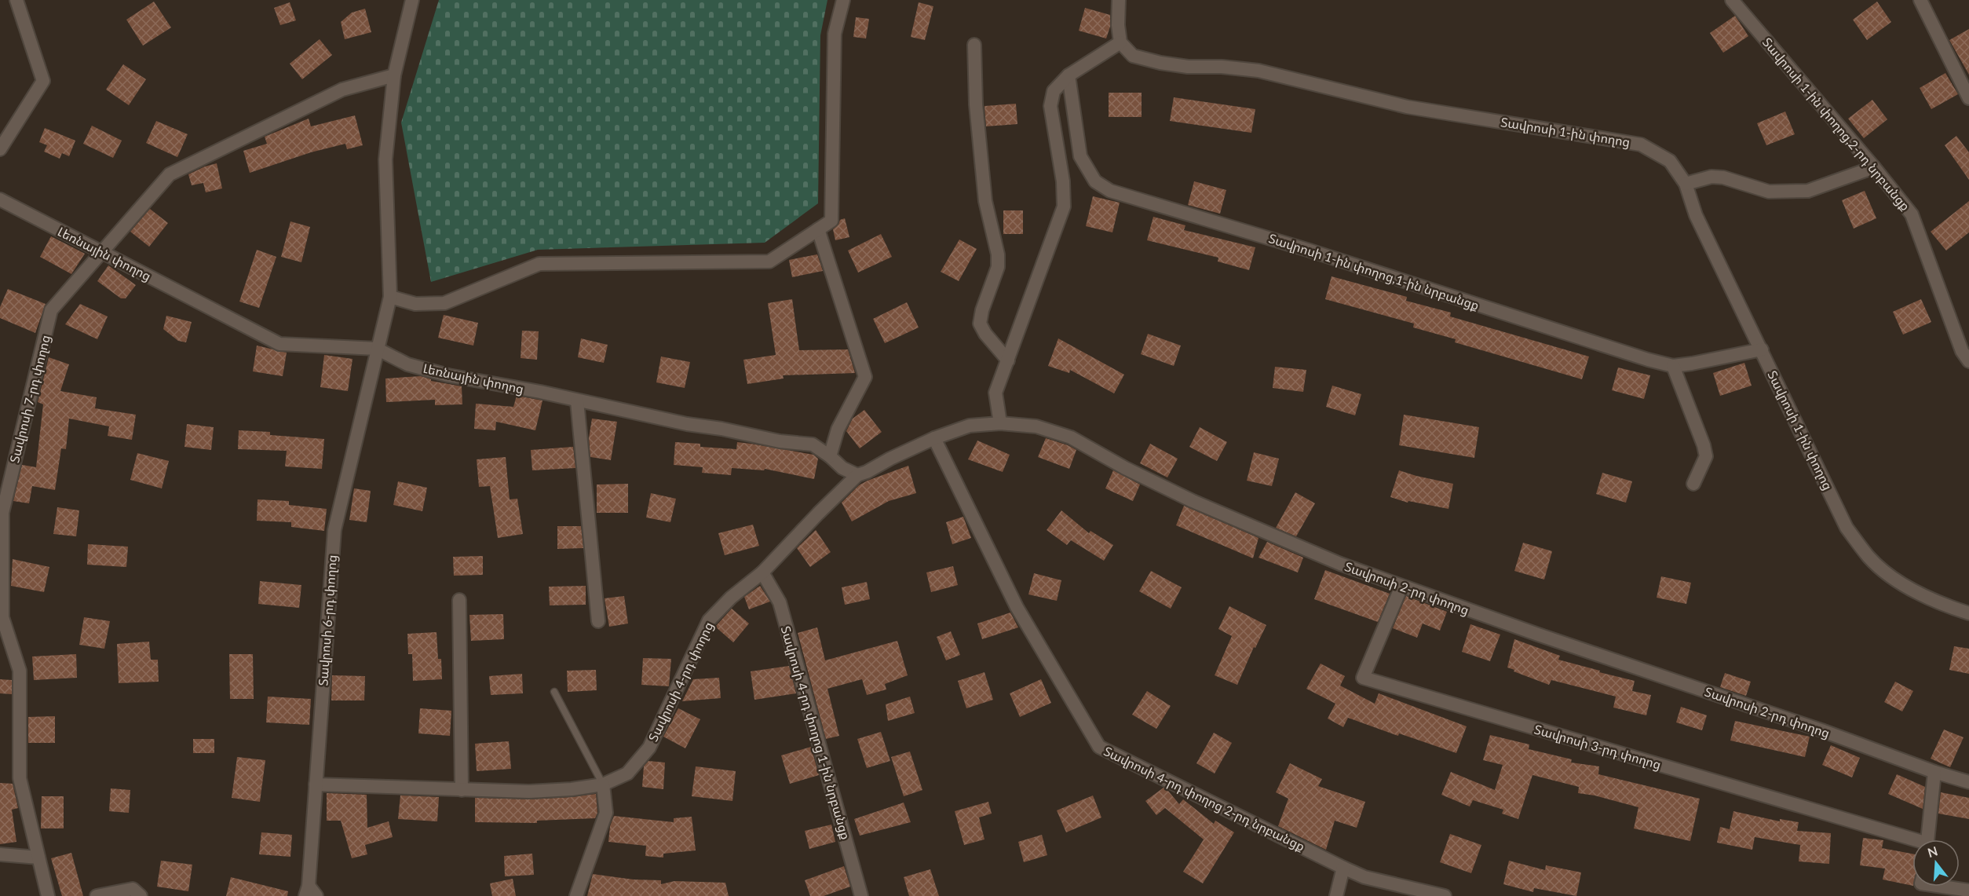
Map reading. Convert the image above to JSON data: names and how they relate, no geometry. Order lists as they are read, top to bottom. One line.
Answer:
{"streets":{"street":["Տավրոսի 1-ին փողոց,2-րդ նրբանցք","Տավրոսի 1-ին փողոց","Լեռնային փողոց","Տավրոսի 1-ին փողոց,1-ին նրբանցք","Տավրոսի 7-րդ փողոց","Տավրոսի 2-րդ փողոց","Տավրոսի 6-րդ փողոց","Տավրոսի 4-րդ փողոց","Տավրոսի 4-րդ փողոց 1-ին նրբանցք","Տավրոսի 3-րդ փողոց","Տավրոսի 4-րդ փողոց 2-րդ նրբանցք"]},"crossings":[["Տավրոսի 1-ին փողոց","Տավրոսի 1-ին փողոց,1-ին նրբանցք"],["Լեռնային փողոց","Տավրոսի 7-րդ փողոց"],["Լեռնային փողոց","Տավրոսի 2-րդ փողոց"],["Լեռնային փողոց","Տավրոսի 6-րդ փողոց"],["Լեռնային փողոց","Տավրոսի 4-րդ փողոց"],["Տավրոսի 7-րդ փողոց","Տավրոսի 6-րդ փողոց"],["Տավրոսի 2-րդ փողոց","Տավրոսի 4-րդ փողոց"],["Տավրոսի 2-րդ փողոց","Տավրոսի 3-րդ փողոց"],["Տավրոսի 2-րդ փողոց","Տավրոսի 4-րդ փողոց 2-րդ նրբանցք"],["Տավրոսի 6-րդ փողոց","Տավրոսի 4-րդ փողոց"],["Տավրոսի 4-րդ փողոց","Տավրոսի 4-րդ փողոց 1-ին նրբանցք"]],"north":"top"}
